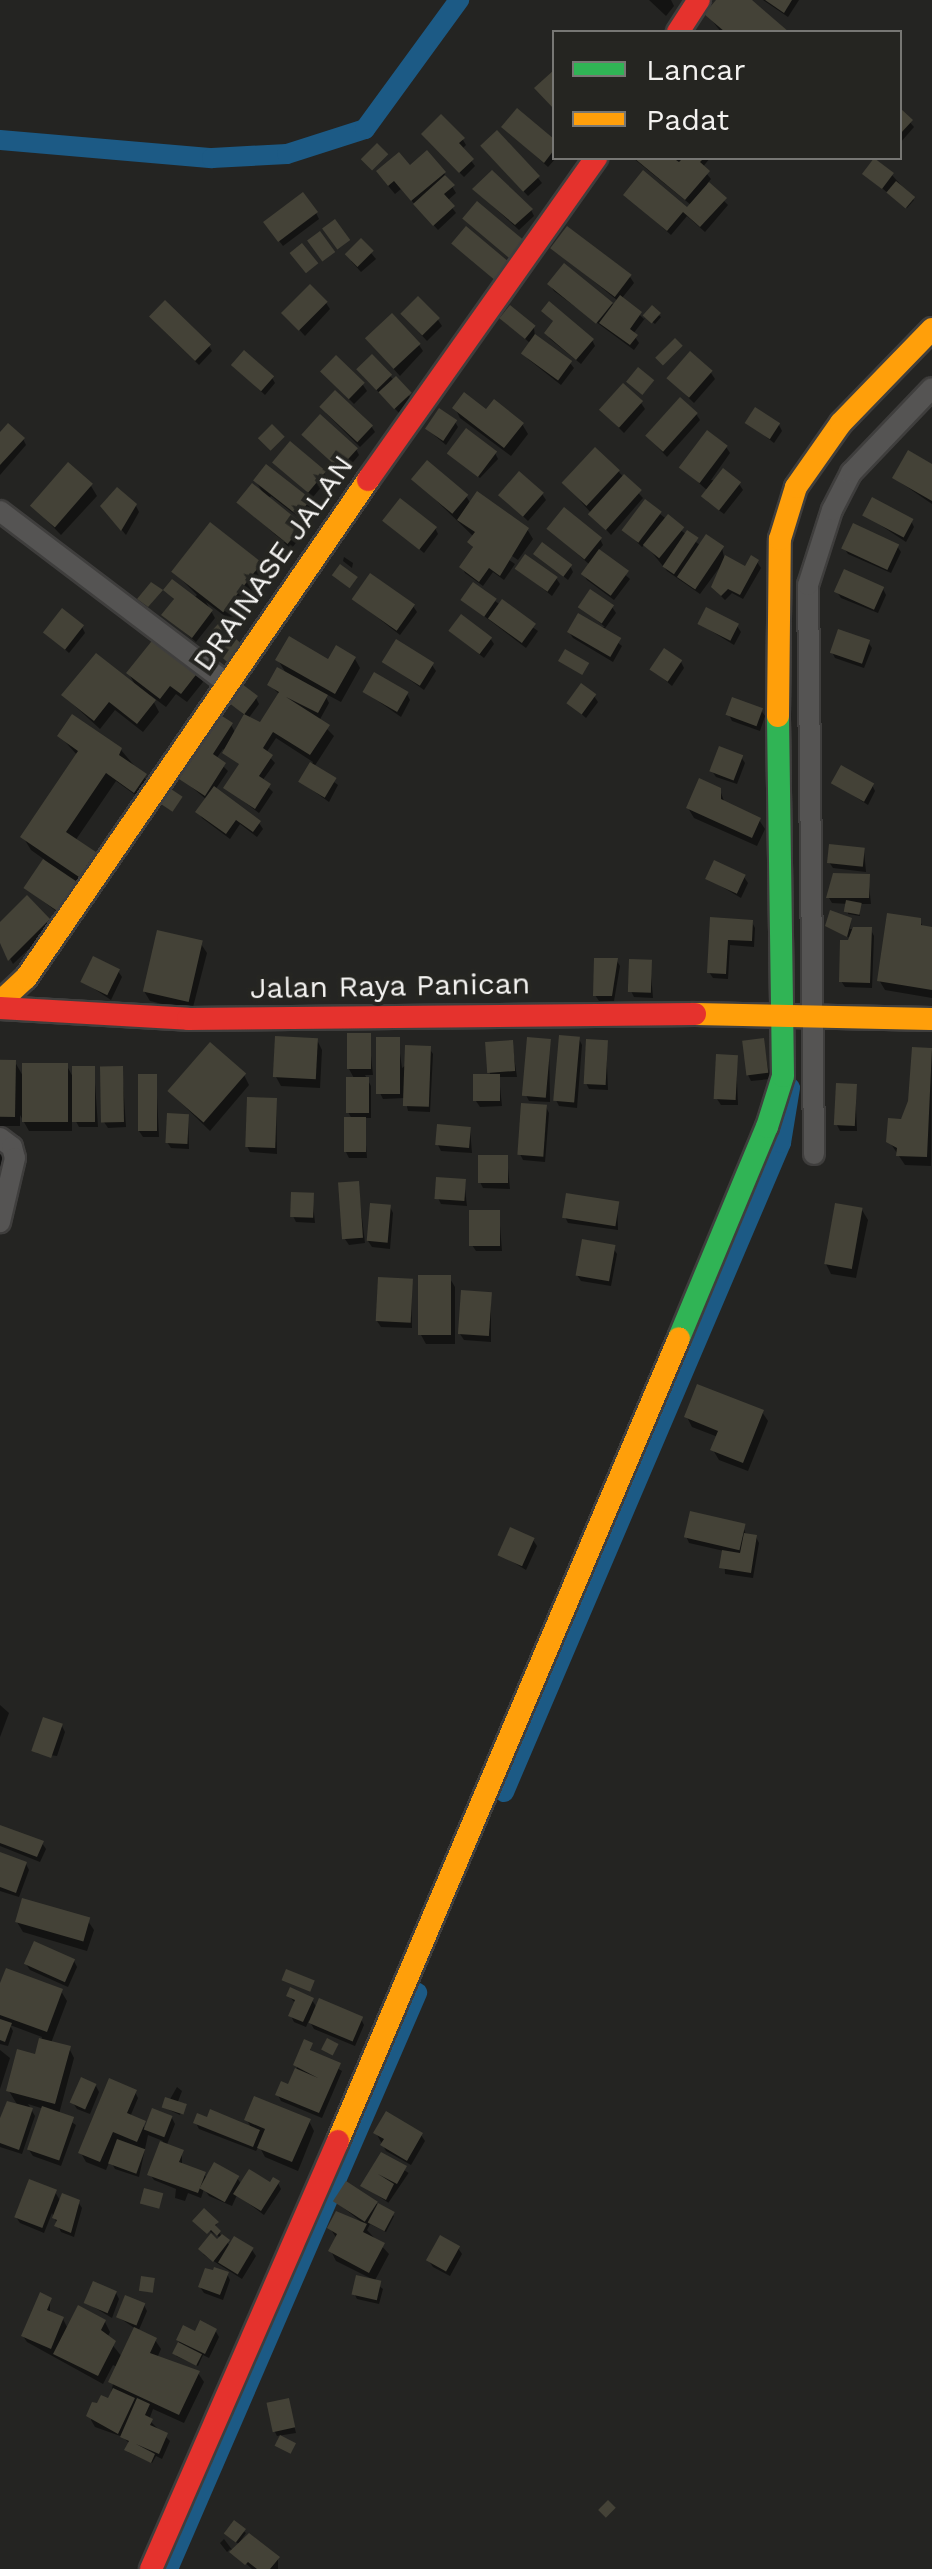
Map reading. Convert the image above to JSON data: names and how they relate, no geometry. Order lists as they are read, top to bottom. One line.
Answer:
{"streets":{"street":["DRAINASE JALAN","Jalan Raya Panican"]},"crossings":[["DRAINASE JALAN","Jalan Raya Panican"]],"legend":["Lancar","Padat"]}
